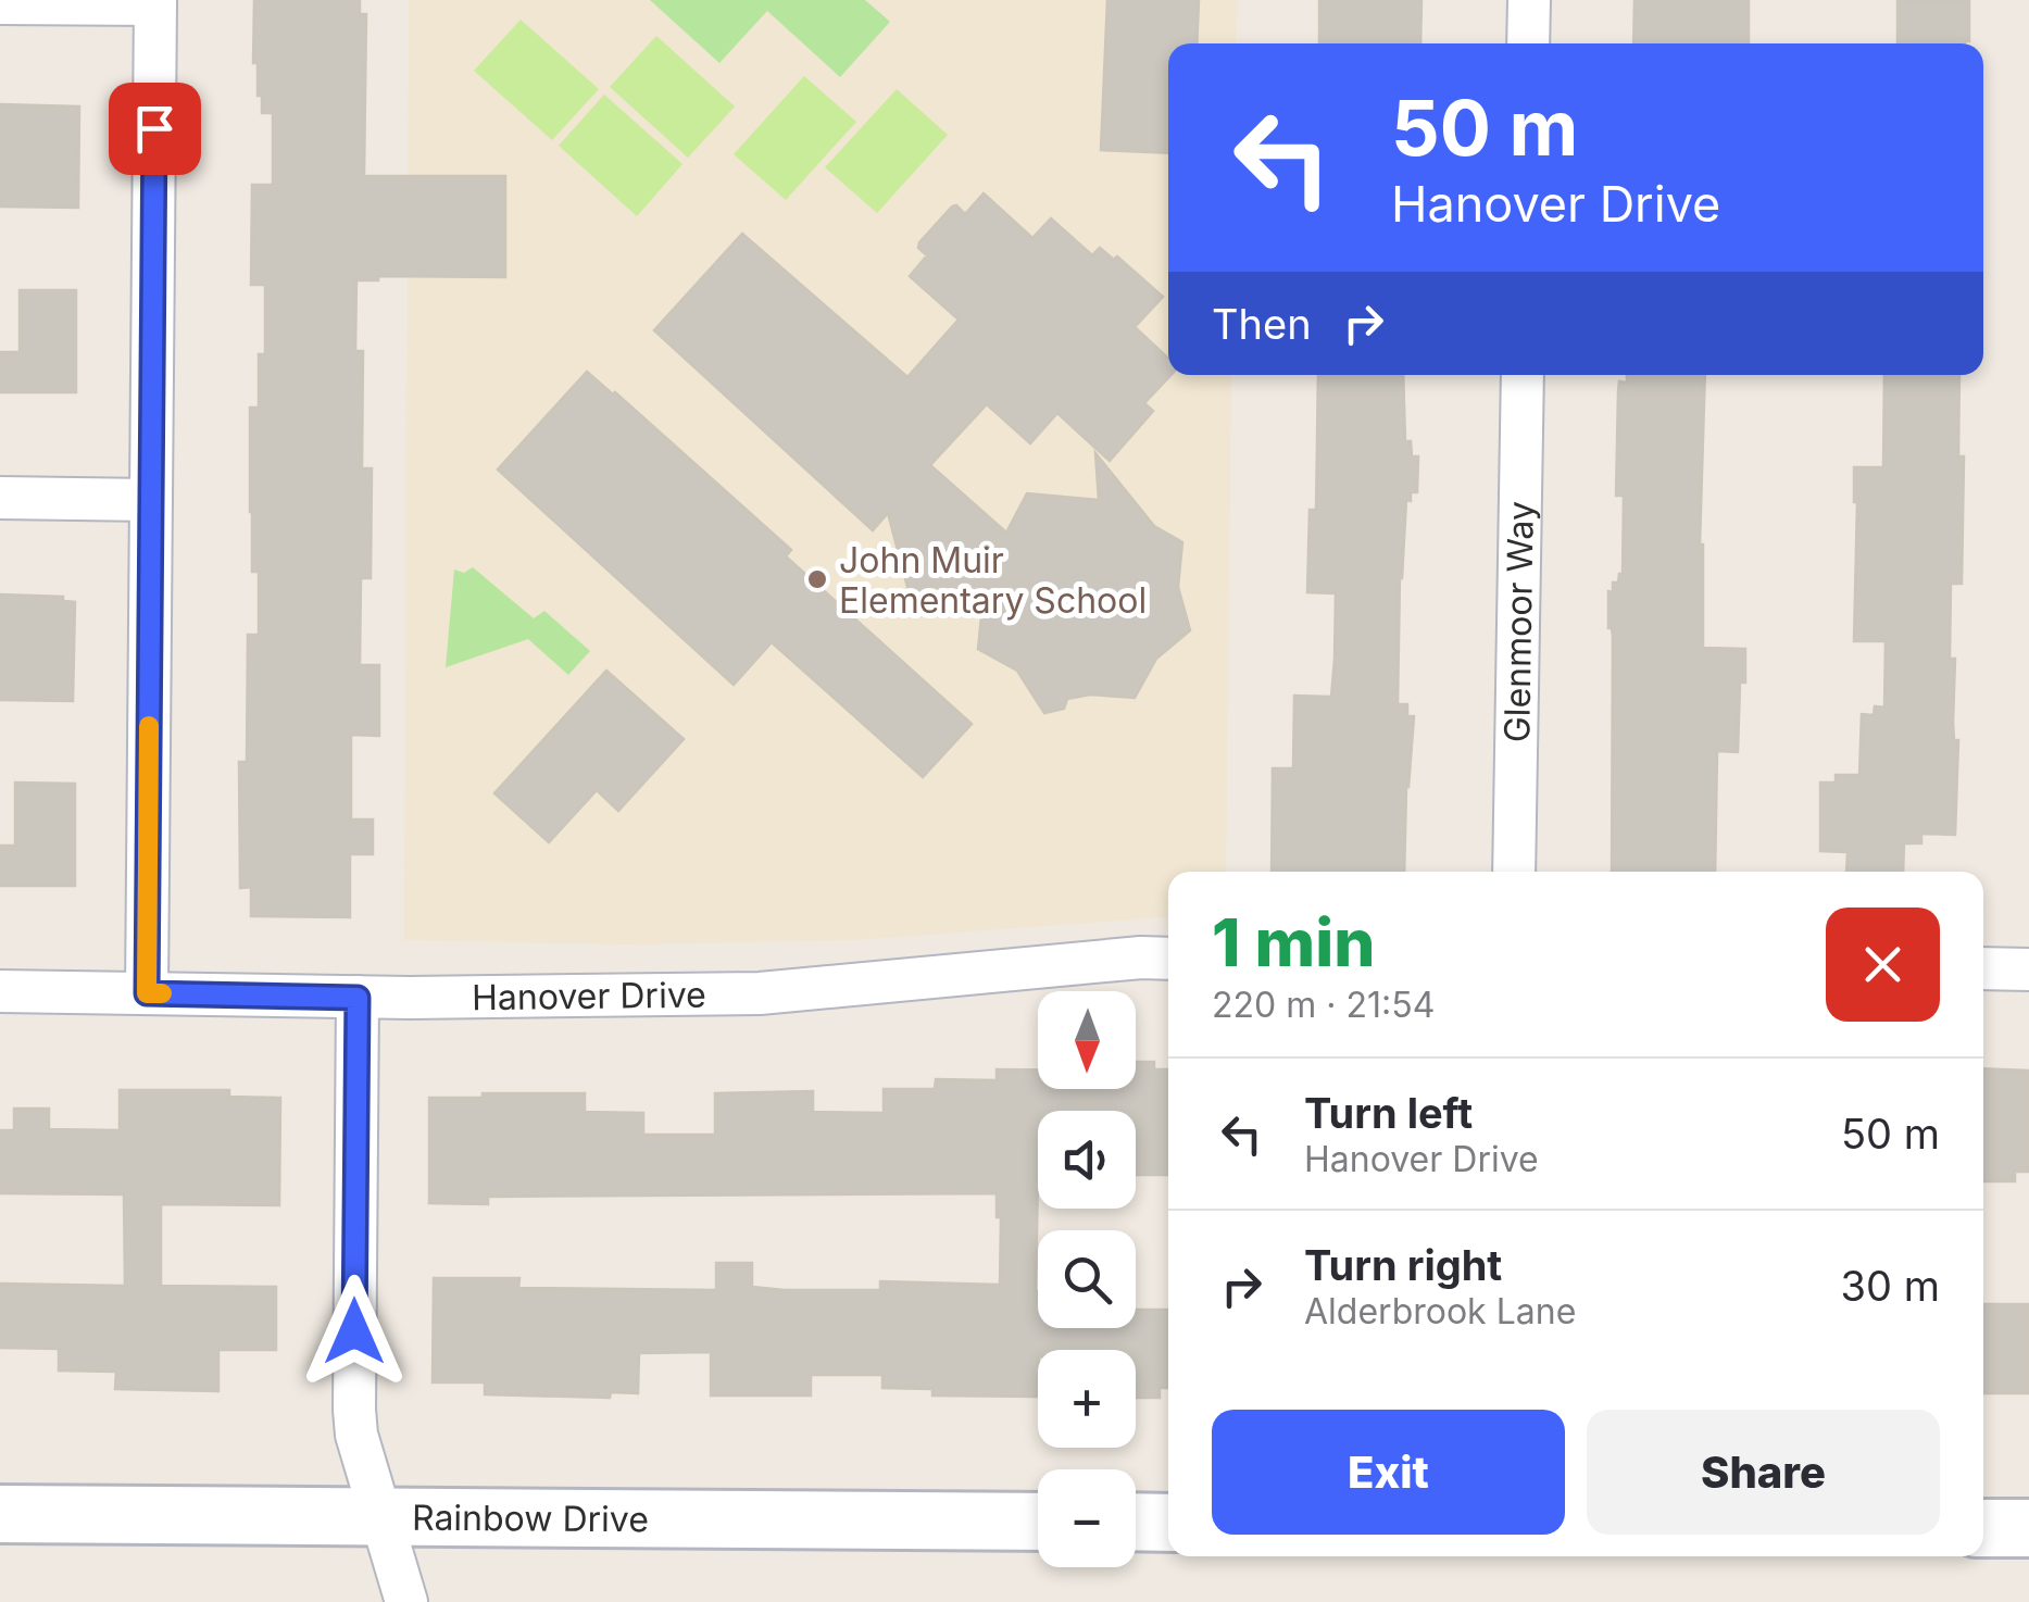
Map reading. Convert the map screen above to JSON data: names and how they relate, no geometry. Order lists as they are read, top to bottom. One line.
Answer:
{"streets":{"street":["Glenmoor Way","Hanover Drive","Rainbow Drive"]},"places":["John Muir Elementary School"],"north":"bottom","page":{"turn":["50 m","Hanover Drive"],"then":"Then","heading":["1 min","220 m · 21:54"],"map_buttons":["+","−"],"list":[{"name":"Turn left","note":"Hanover Drive","value":"50 m"},{"name":"Turn right","note":"Alderbrook Lane","value":"30 m"}],"buttons":["Exit","Share"]}}
